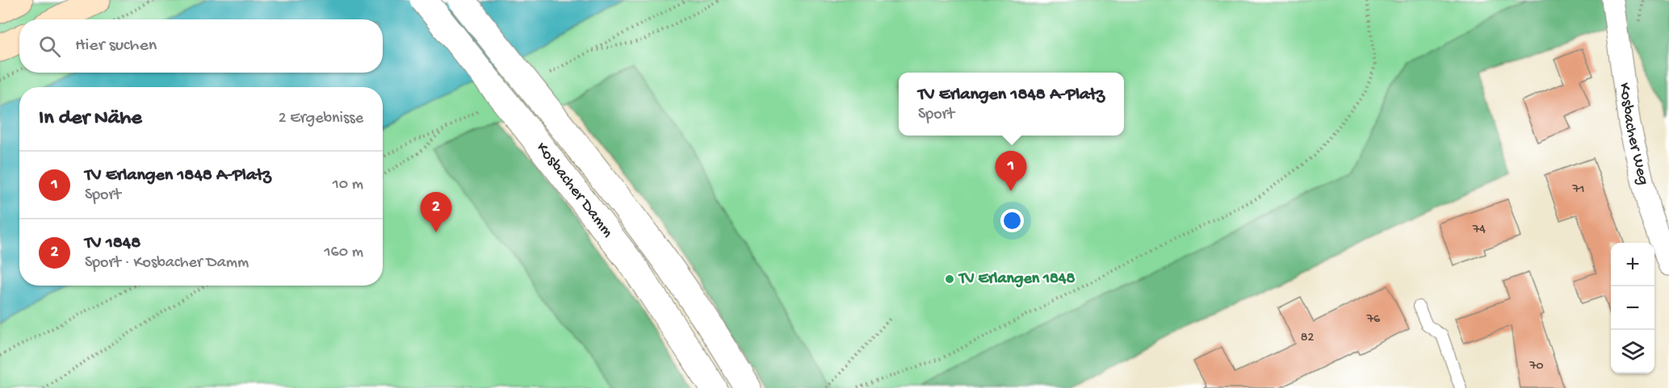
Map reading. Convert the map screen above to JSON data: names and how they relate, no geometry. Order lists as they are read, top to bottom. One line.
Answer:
{"streets":{"street":["Kosbacher Weg","Kosbacher Damm"]},"places":["TV Erlangen 1848"],"house_numbers":["71","74","76","82","70"],"page":{"search":"Hier suchen","popup":["TV Erlangen 1848 A-Platz","Sport"],"heading":["In der Nähe","2 Ergebnisse"],"list":[{"mark":"1","name":"TV Erlangen 1848 A-Platz","note":"Sport","value":"10 m"},{"mark":"2","name":"TV 1848","note":"Sport · Kosbacher Damm","value":"160 m"}],"pins":["1","2"],"map_buttons":["+","−"]}}
